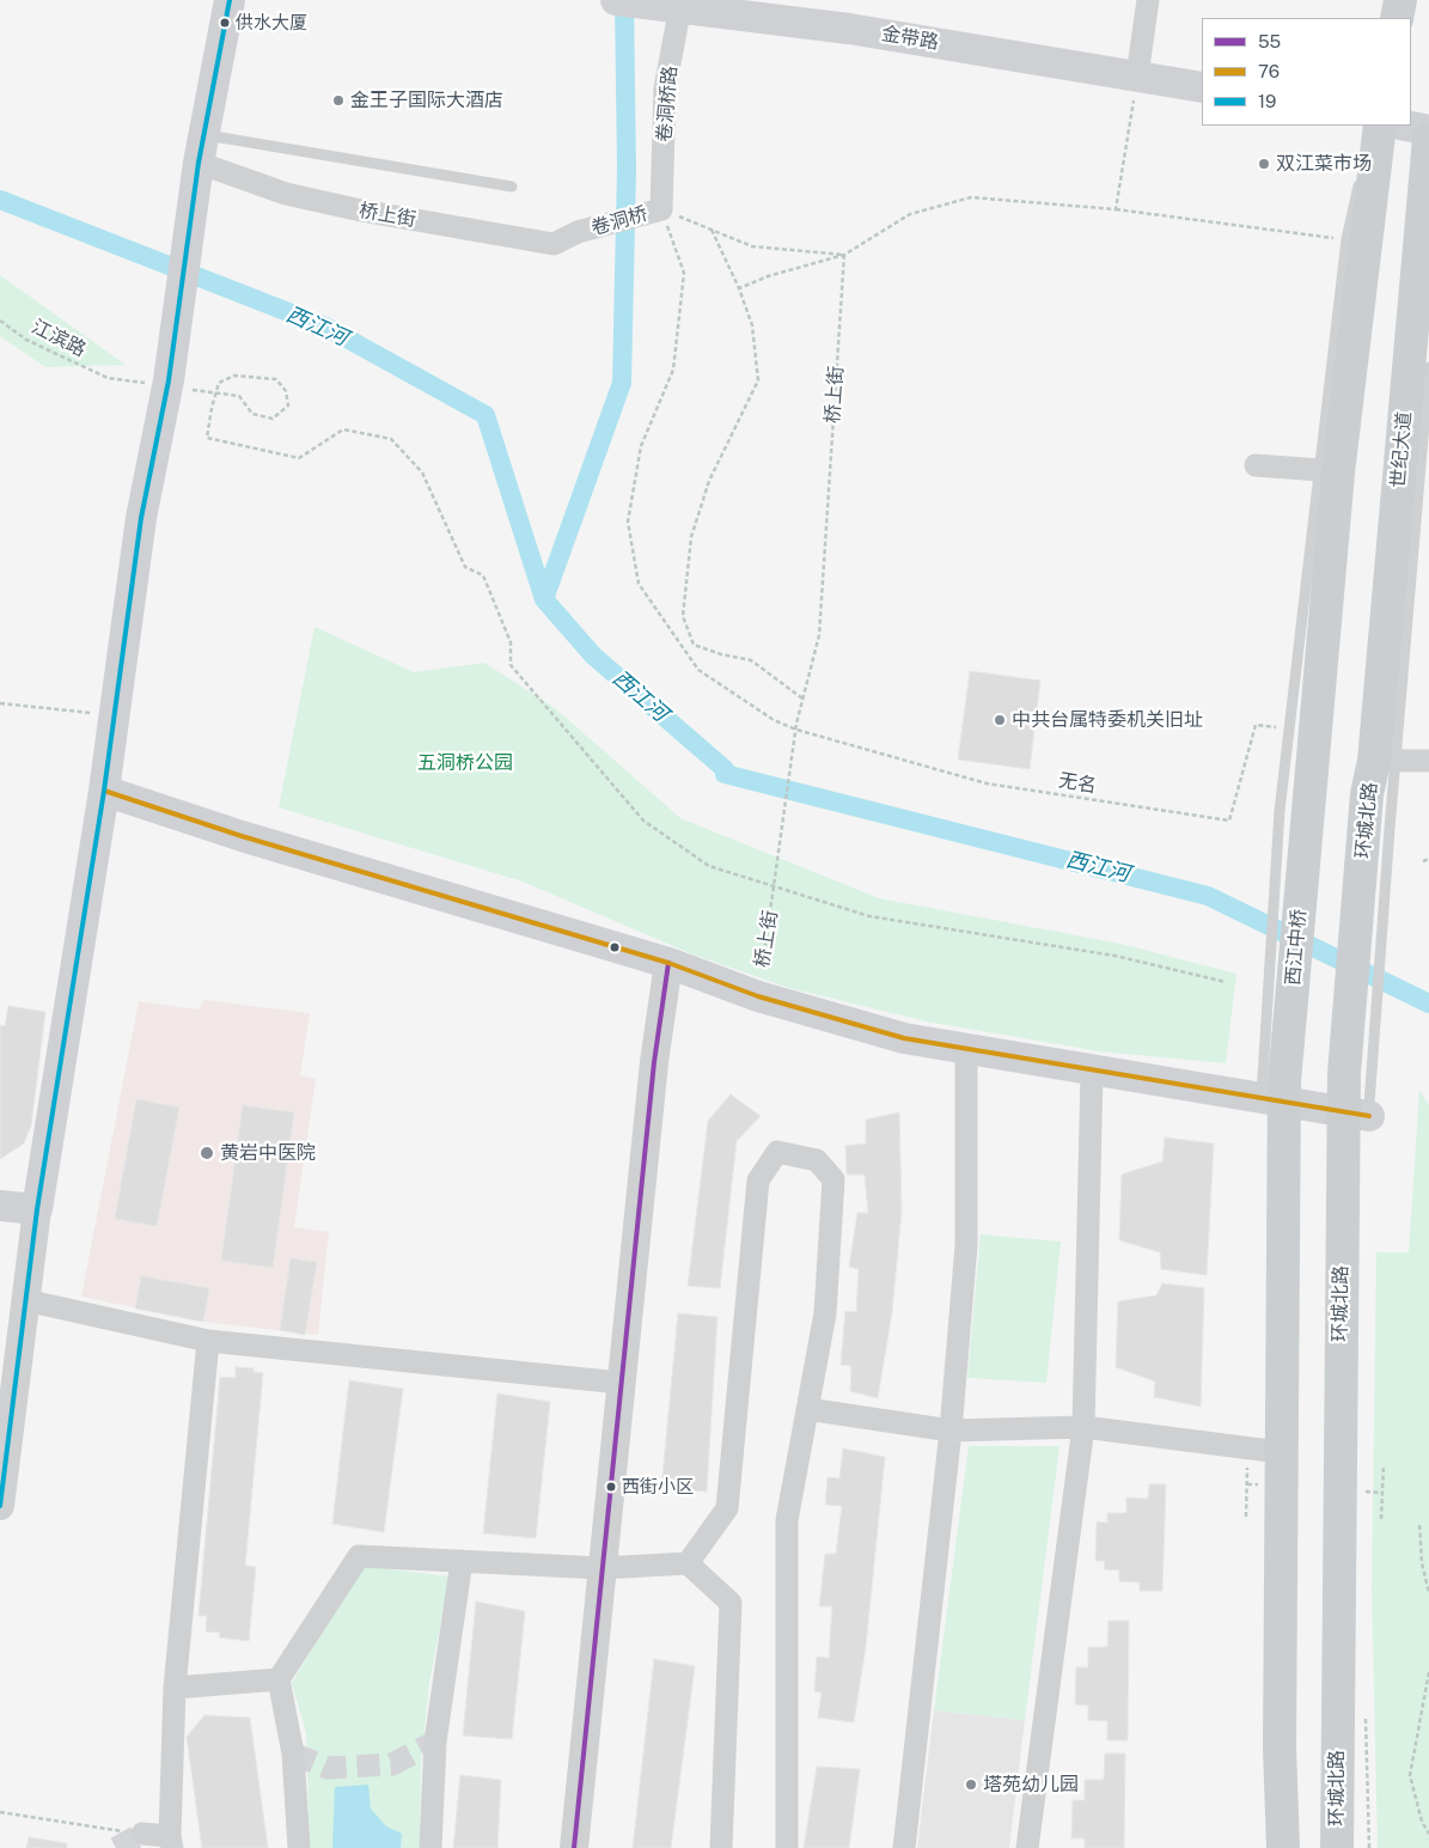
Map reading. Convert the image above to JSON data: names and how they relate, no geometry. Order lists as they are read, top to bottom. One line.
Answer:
{"streets":{"main road":["金带路","世纪大道","环城北路","西江中桥"],"street":["卷洞桥路","桥上街","卷洞桥"],"path":["江滨路","无名"]},"crossings":[["金带路","卷洞桥路"],["卷洞桥路","卷洞桥"],["桥上街","卷洞桥"],["桥上街","江滨路"],["桥上街","无名"],["世纪大道","环城北路"],["无名","西江中桥"]],"water":["西江河"],"parks":["五洞桥公园"],"places":["供水大厦","金王子国际大酒店","双江菜市场","中共台属特委机关旧址","黄岩中医院","西街小区","塔苑幼儿园"],"lines":["transit line 19","transit line 76","transit line 55"],"legend":["55","76","19"]}
